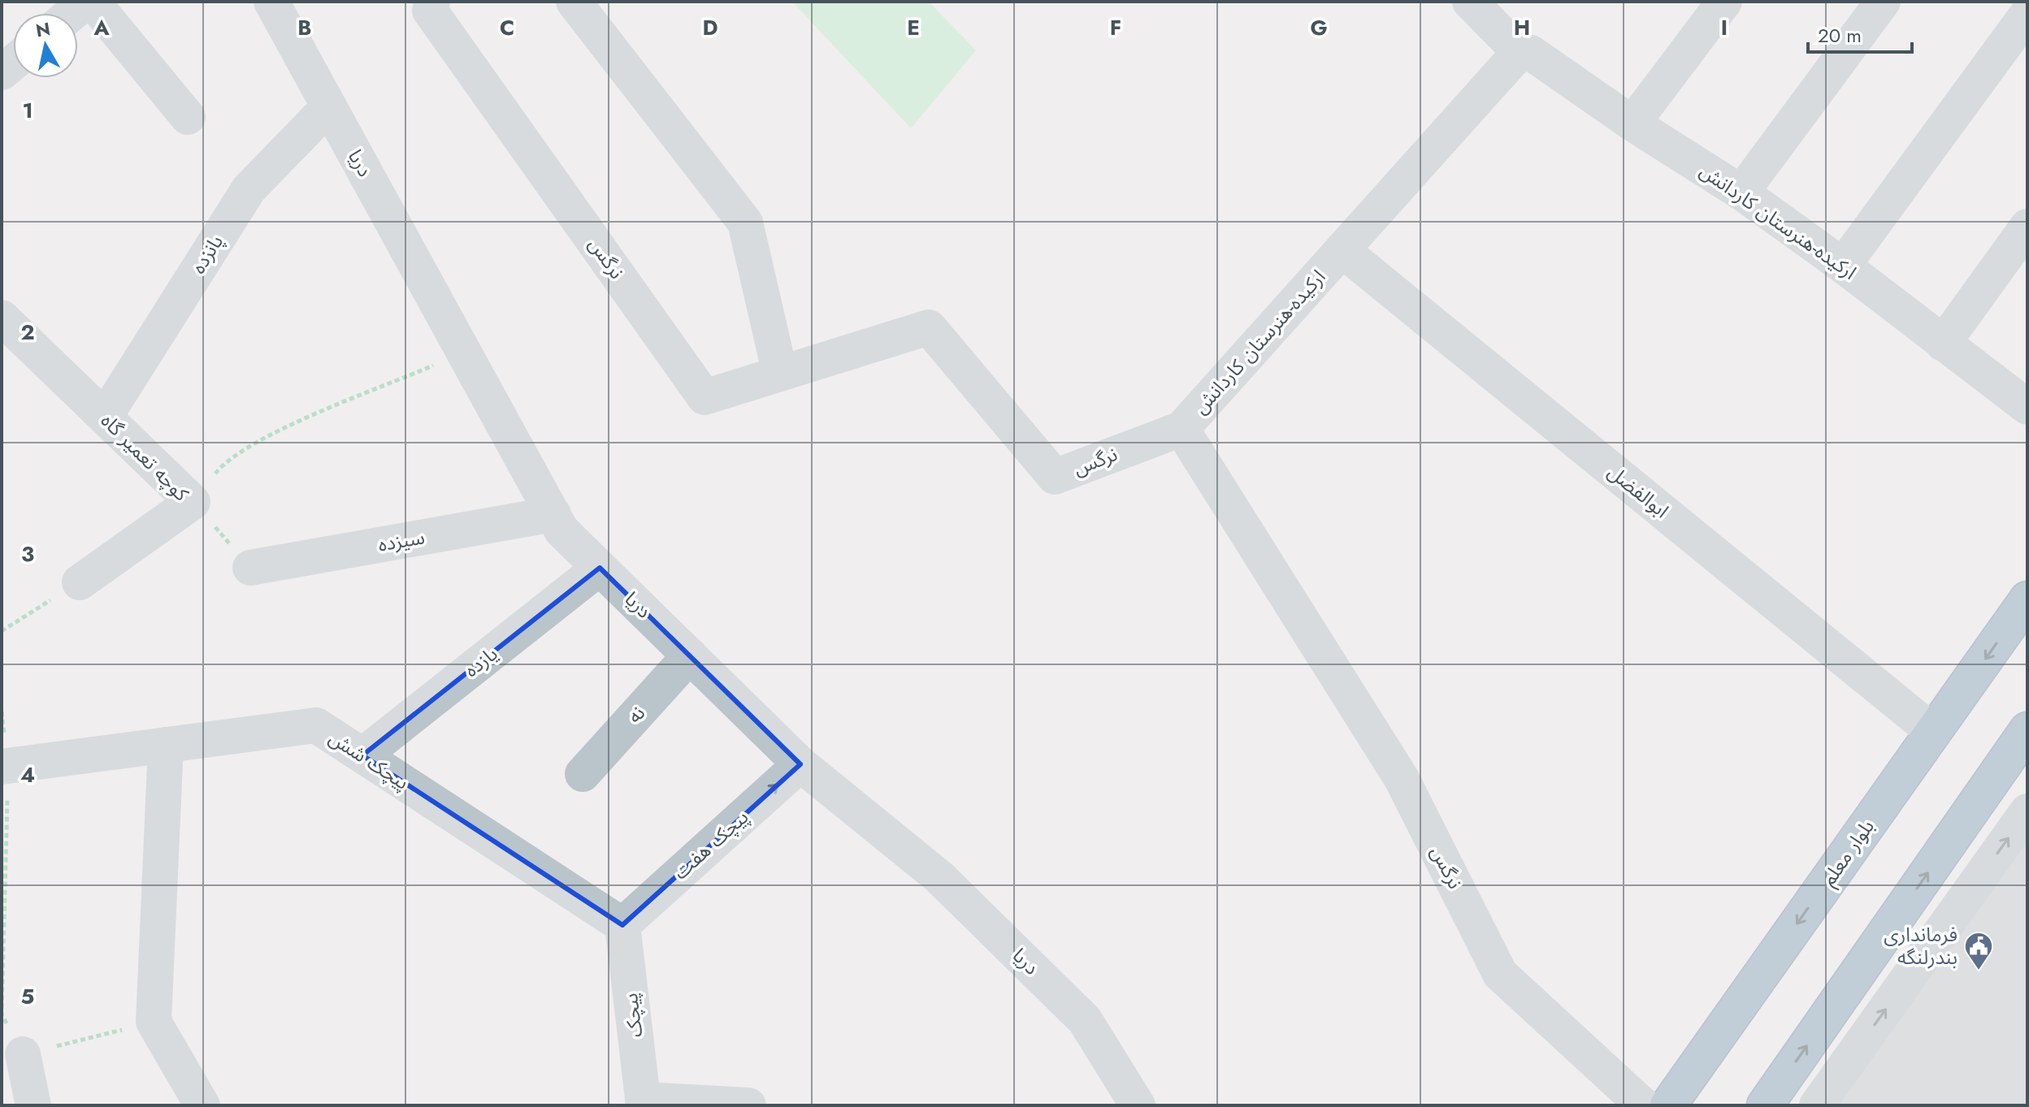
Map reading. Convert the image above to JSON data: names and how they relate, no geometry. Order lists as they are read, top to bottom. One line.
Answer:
{"streets":{"highway":["بلوار معلم"],"street":["دریا","ارکیده-هنرستان کاردانش","پانزده","نرگس","کوچه تعمیر گاه","ابوالفضل","سیزده","یازده","نه","پیچک شش","پیچک هفت","پیچک"]},"crossings":[["دریا","پانزده"],["دریا","سیزده"],["دریا","یازده"],["دریا","نه"],["دریا","پیچک هفت"],["ارکیده-هنرستان کاردانش","نرگس"],["ارکیده-هنرستان کاردانش","ابوالفضل"],["پانزده","کوچه تعمیر گاه"],["ابوالفضل","بلوار معلم"],["یازده","پیچک شش"],["پیچک شش","پیچک هفت"],["پیچک شش","پیچک"],["پیچک هفت","پیچک"]],"one_way":["پیچک هفت"],"places":{"public building":["فرمانداری بندرلنگه"]},"scale_bar":"20 m","north":"top","grid":{"columns":["A","B","C","D","E","F","G","H","I"],"rows":["1","2","3","4","5"]}}
